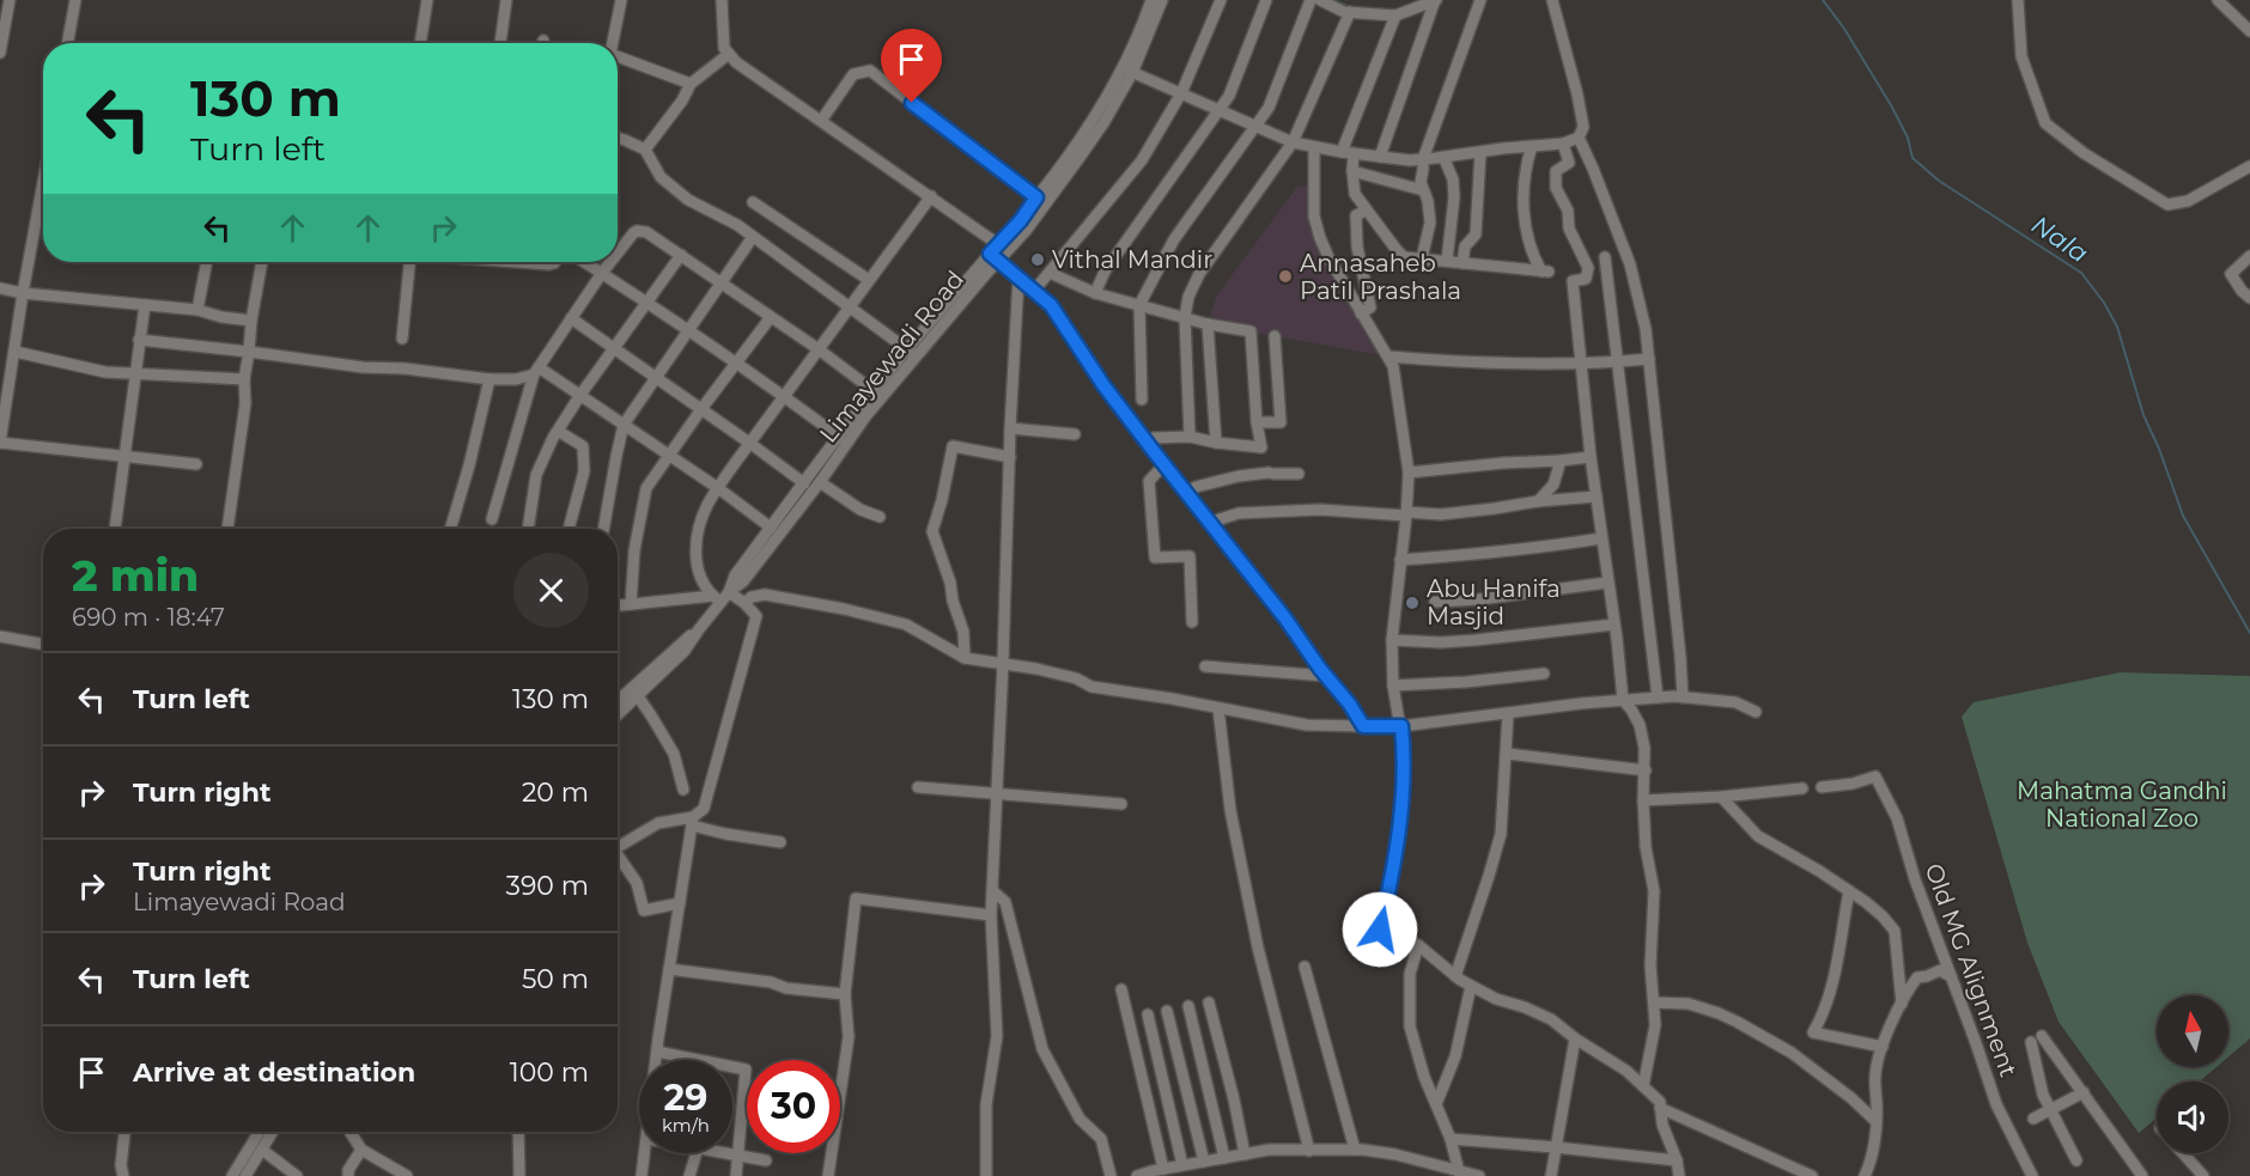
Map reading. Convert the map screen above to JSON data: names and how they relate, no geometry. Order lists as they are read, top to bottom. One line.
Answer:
{"streets":{"street":["Limayewadi Road","Old MG Alignment"]},"water":["Nala"],"parks":["Mahatma Gandhi National Zoo"],"places":["Vithal Mandir","Annasaheb Patil Prashala","Abu Hanifa Masjid"],"north":"top","page":{"turn":["130 m","Turn left"],"heading":["2 min","690 m · 18:47"],"list":[{"name":"Turn left","value":"130 m"},{"name":"Turn right","value":"20 m"},{"name":"Turn right","note":"Limayewadi Road","value":"390 m"},{"name":"Turn left","value":"50 m"},{"name":"Arrive at destination","value":"100 m"}],"speed":"29 km/h","limit":"30"}}
